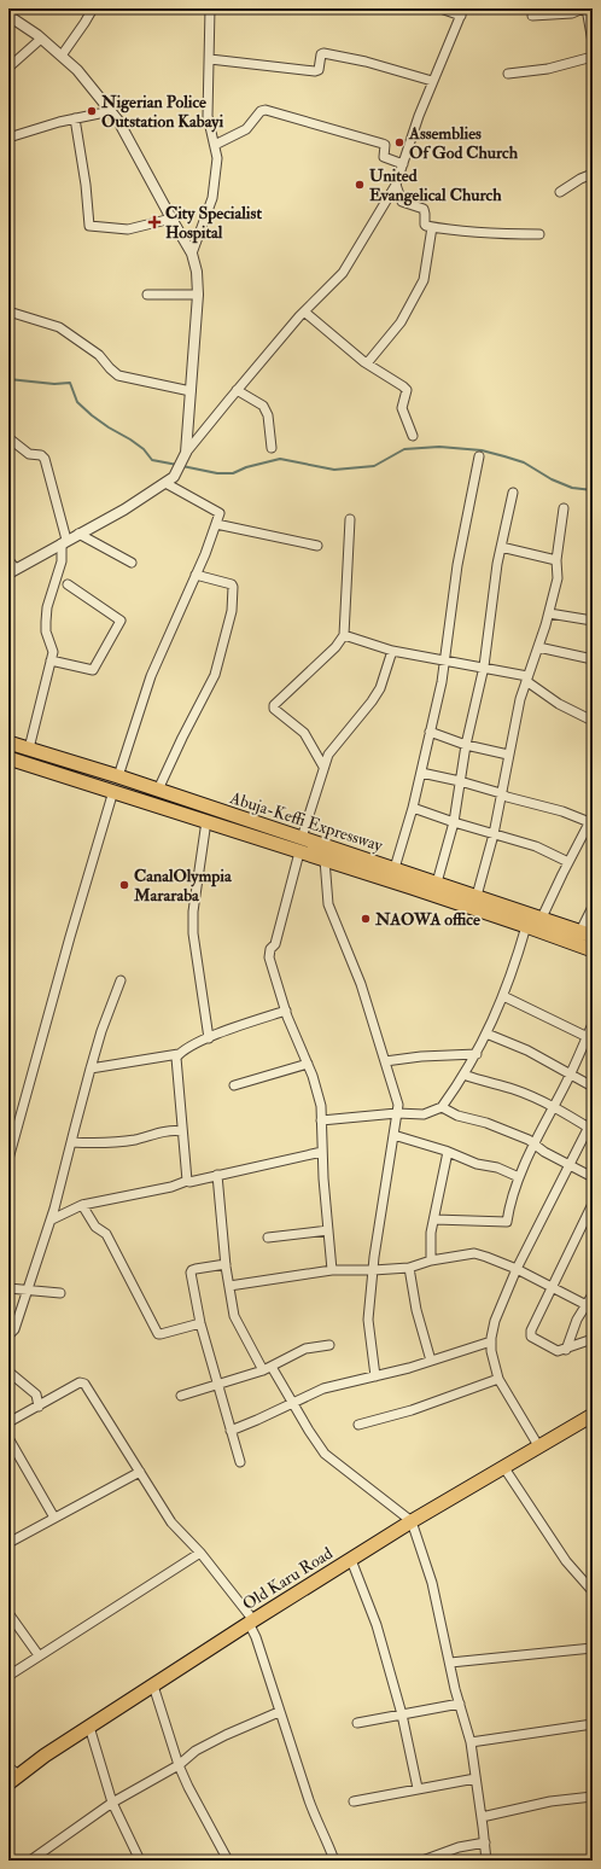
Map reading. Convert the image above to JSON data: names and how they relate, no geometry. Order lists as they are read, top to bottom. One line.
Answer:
{"streets":{"main road":["Abuja-Keffi Expressway","Old Karu Road"]},"places":{"other":["Nigerian Police Outstation Kabayi","Assemblies Of God Church","United Evangelical Church","CanalOlympia Mararaba","NAOWA office"],"health":["City Specialist Hospital"]}}
